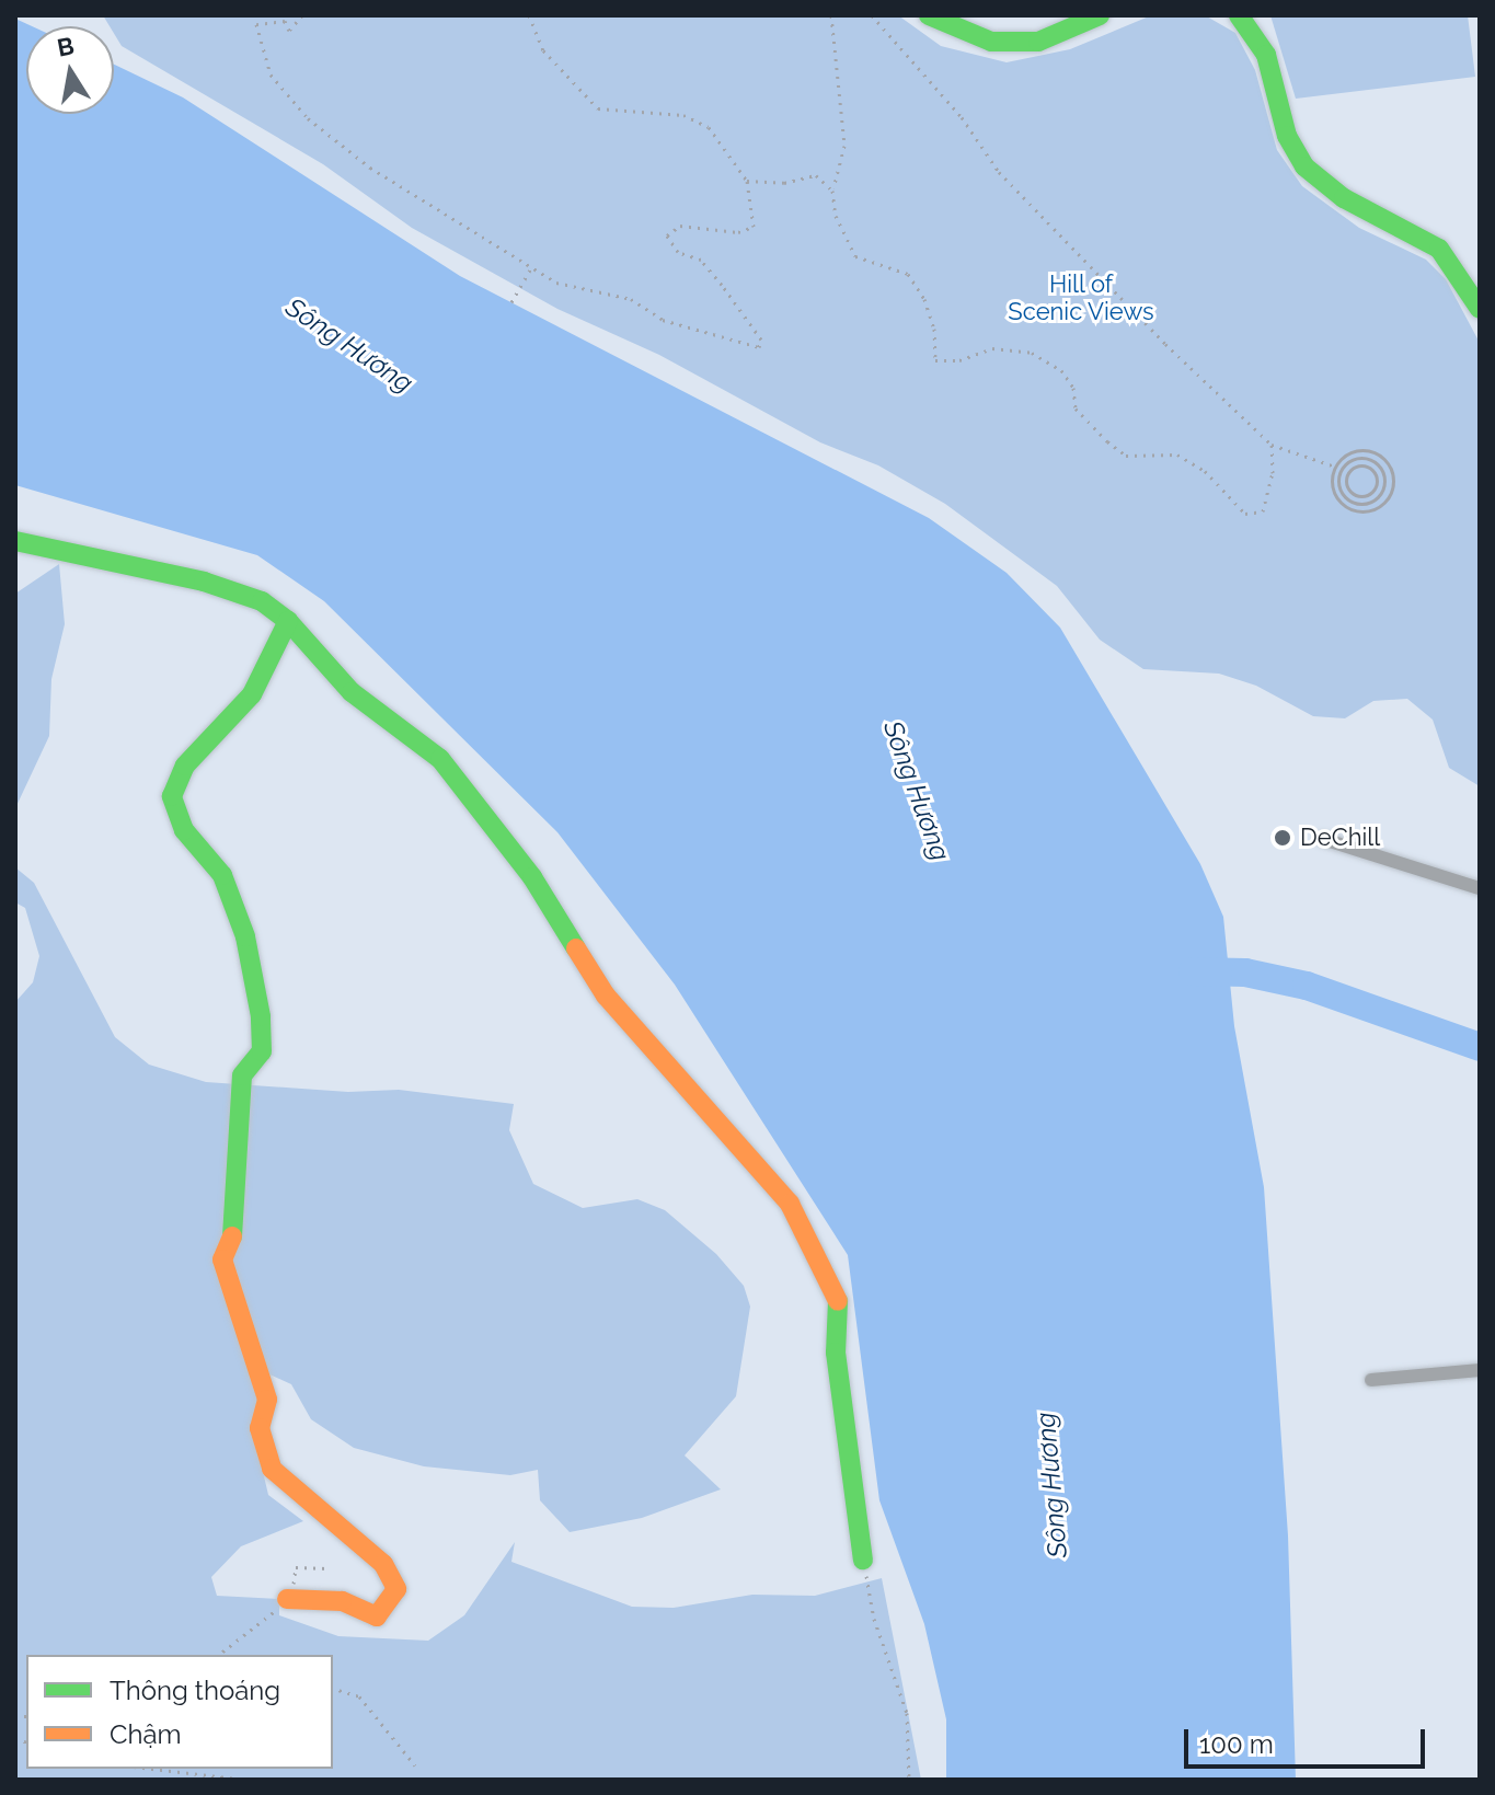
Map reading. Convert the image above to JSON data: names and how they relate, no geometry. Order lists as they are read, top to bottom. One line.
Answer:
{"water":["Sông Hương"],"parks":["Hill of Scenic Views"],"places":["DeChill"],"legend":["Thông thoáng","Chậm"],"scale_bar":"100 m","north":"top"}
